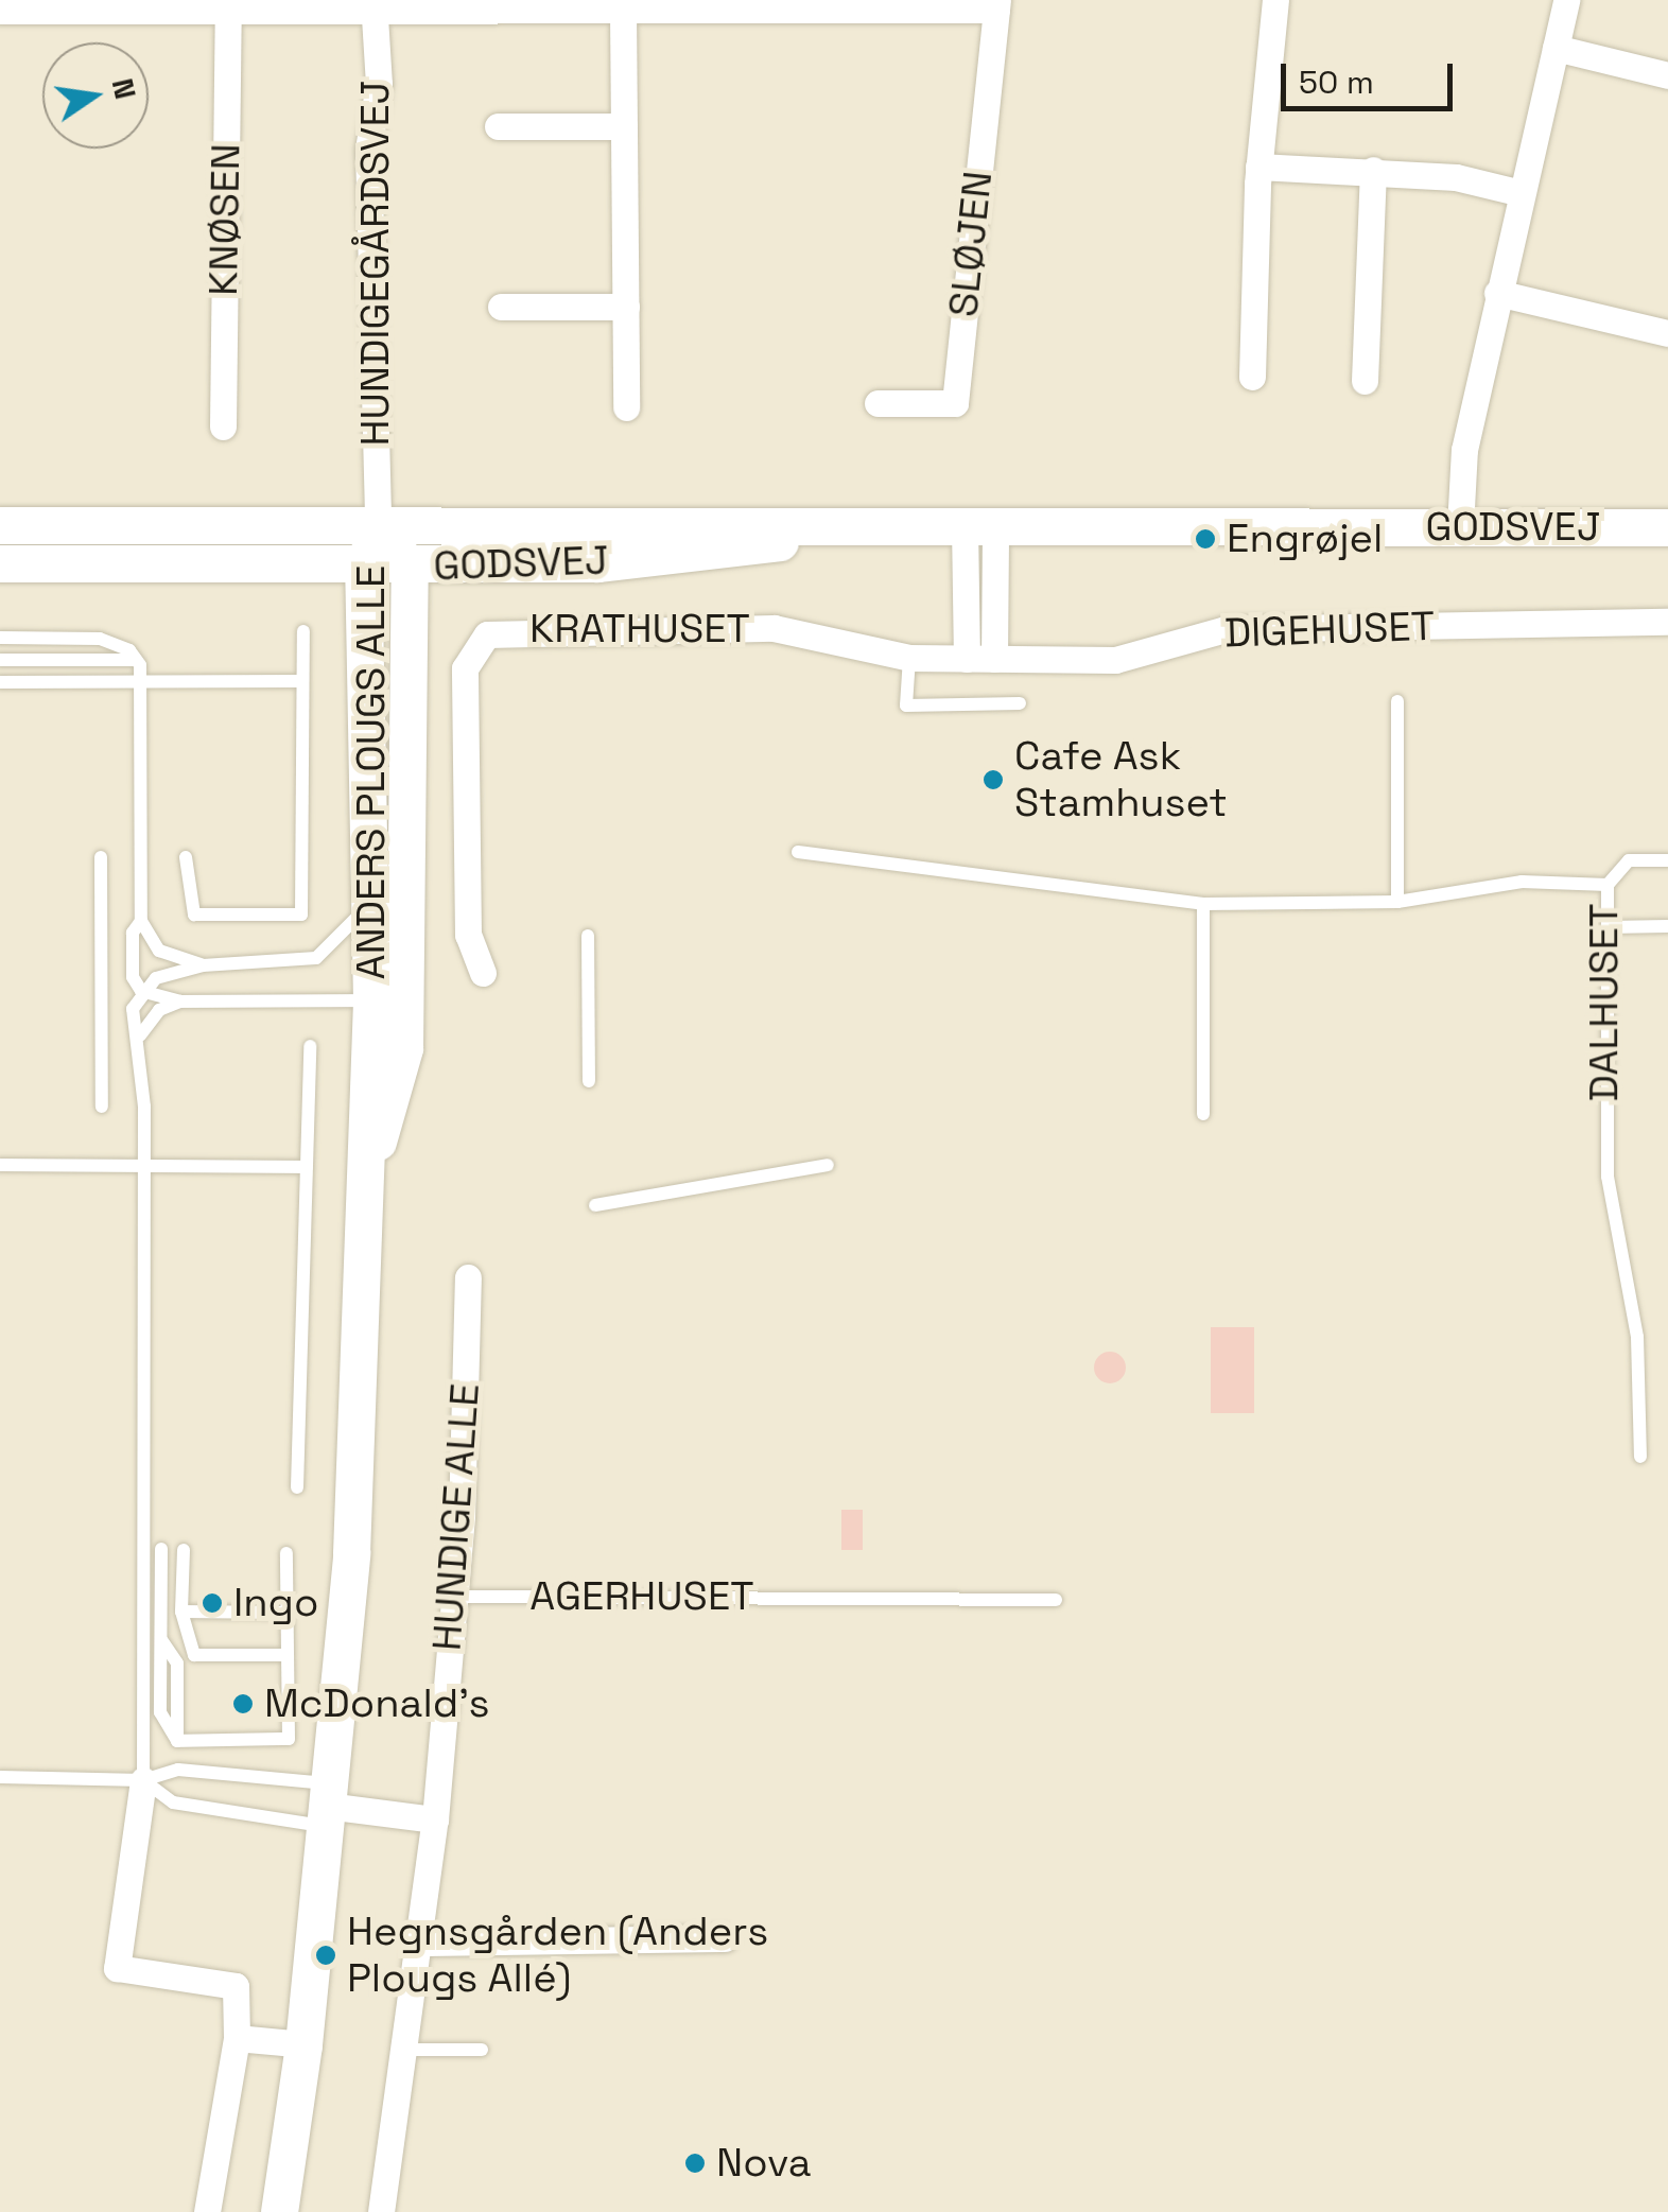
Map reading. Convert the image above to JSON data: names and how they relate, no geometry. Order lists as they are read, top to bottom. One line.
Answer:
{"streets":{"street":["KNØSEN","SLØJEN","HUNDIGEGÅRDSVEJ","GODSVEJ","KRATHUSET","DIGEHUSET","ANDERS PLOUGS ALLE","HUNDIGE ALLE"],"lane":["DALHUSET","AGERHUSET"]},"crossings":[["SLØJEN","HUNDIGEGÅRDSVEJ"],["HUNDIGEGÅRDSVEJ","GODSVEJ"],["HUNDIGEGÅRDSVEJ","ANDERS PLOUGS ALLE"],["GODSVEJ","ANDERS PLOUGS ALLE"],["KRATHUSET","DIGEHUSET"],["HUNDIGE ALLE","AGERHUSET"]],"places":["Engrøjel","Cafe Ask Stamhuset","Ingo","McDonald's","Hegnsgården (Anders Plougs Allé)","Nova"],"scale_bar":"50 m","north":"right"}
